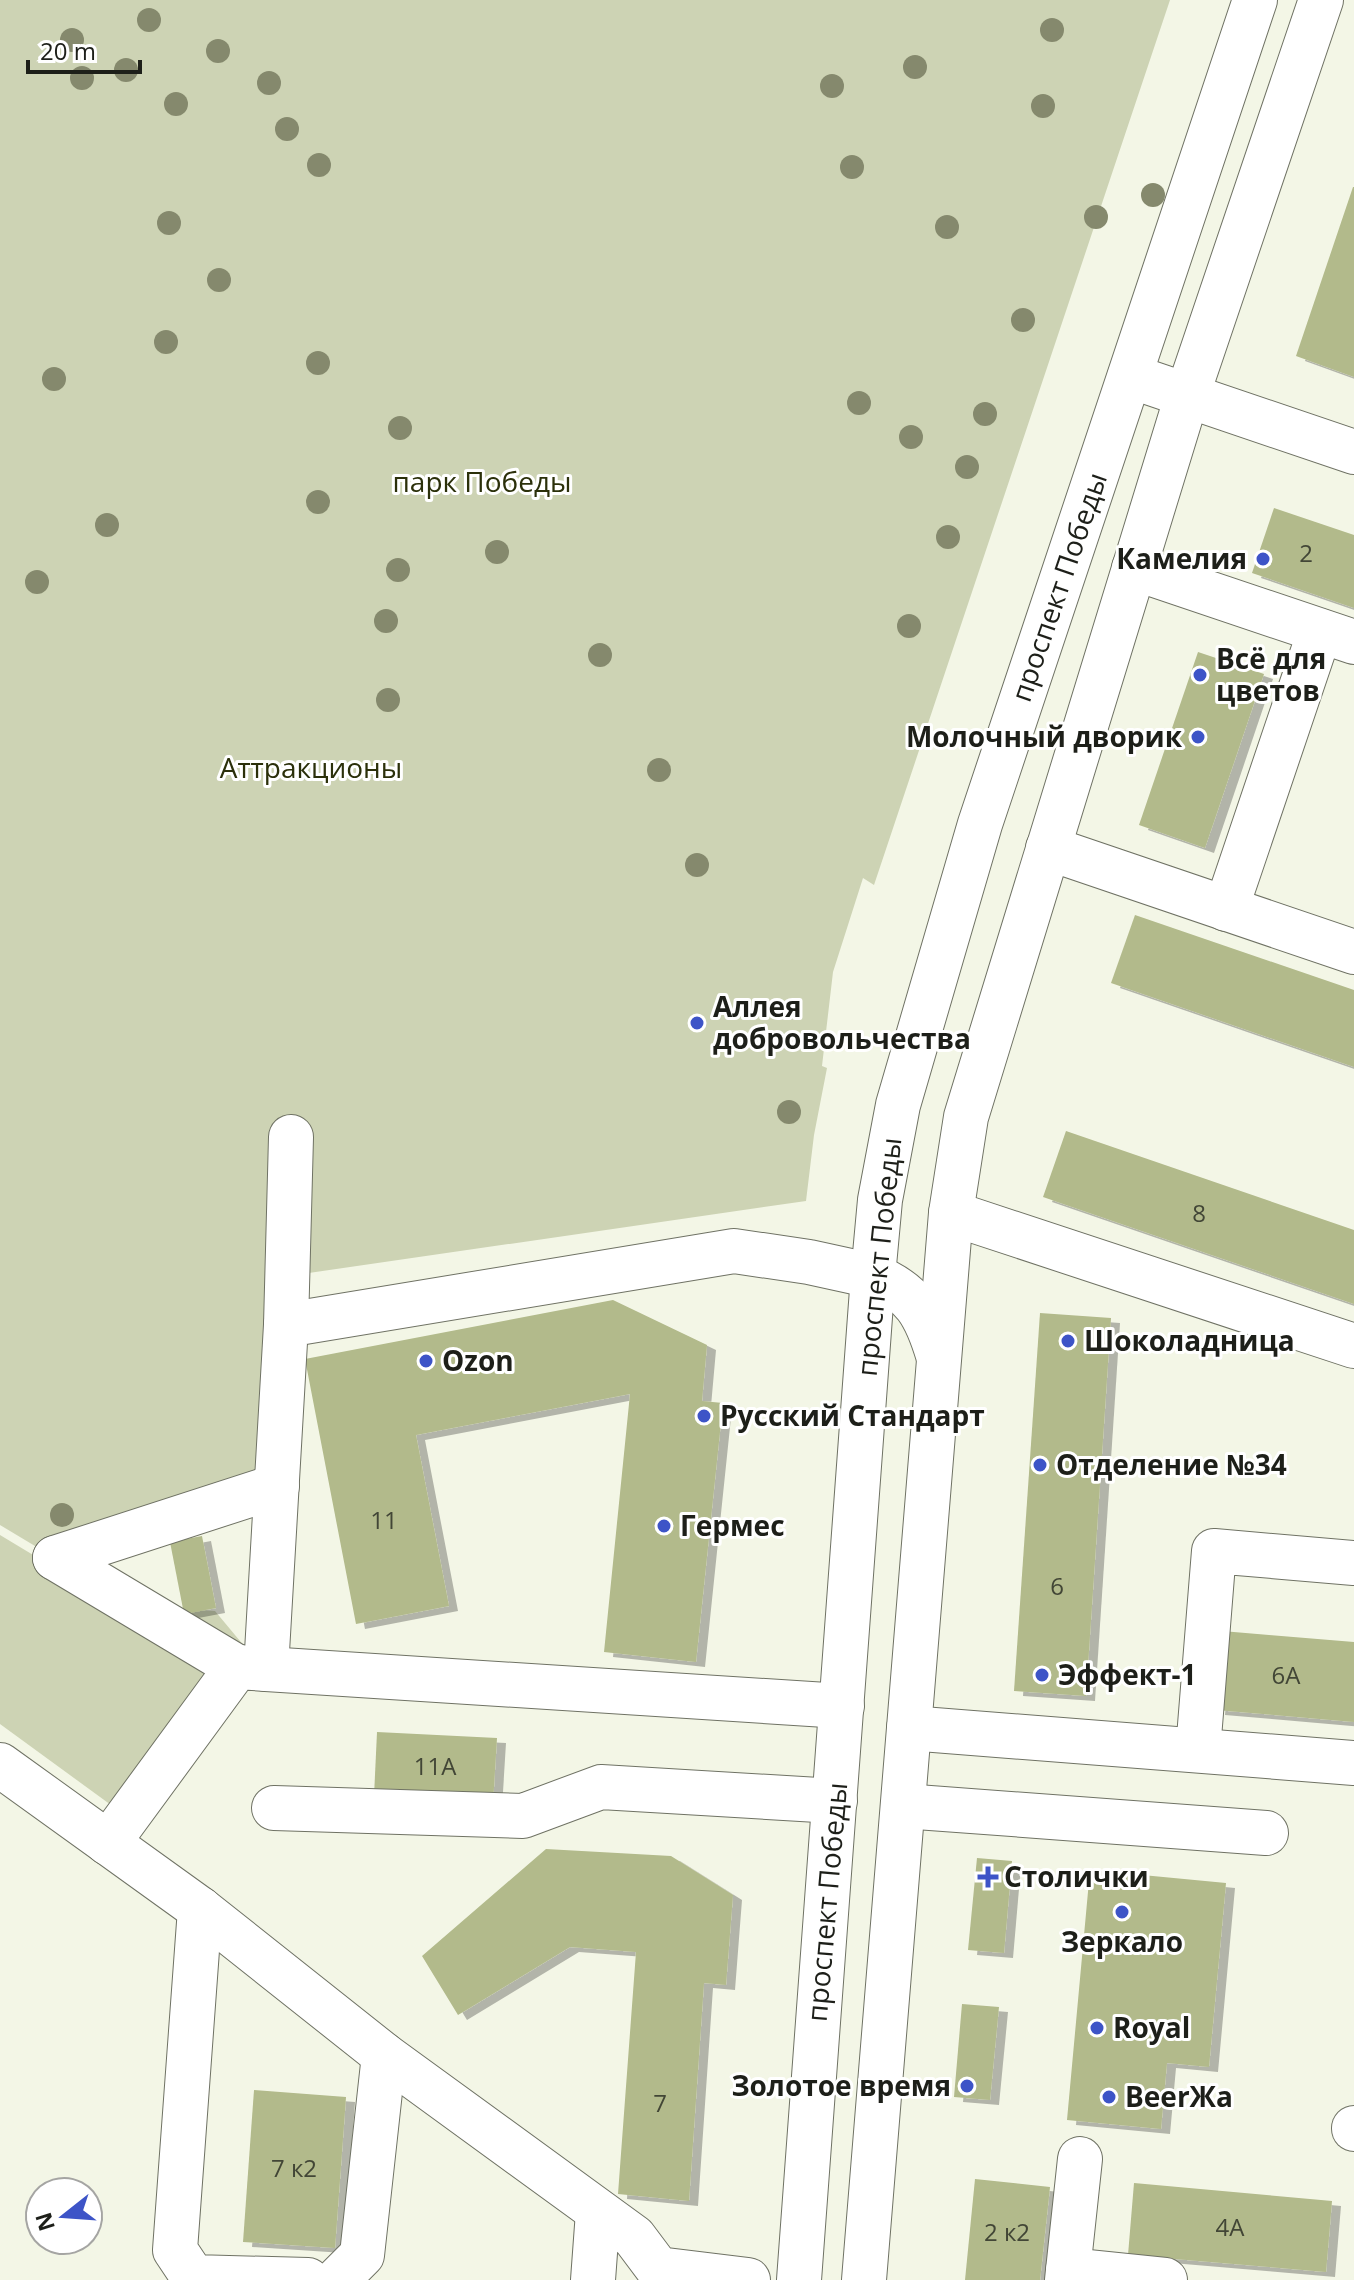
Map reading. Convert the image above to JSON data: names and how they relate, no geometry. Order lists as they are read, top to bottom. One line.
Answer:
{"streets":{"main road":["проспект Победы"]},"parks":["парк Победы","Аттракционы"],"places":{"other":["Камелия","Всё для цветов","Молочный дворик","Аллея добровольчества","Шоколадница","Ozon","Русский Стандарт","Отделение №34","Гермес","Эффект-1","Зеркало","Royal","Золотое время","BeerЖа"],"health":["Столички"]},"house_numbers":["2","8","11","6","6А","11А","7","7 к2","4А","2 к2"],"scale_bar":"20 m","north":"left"}
